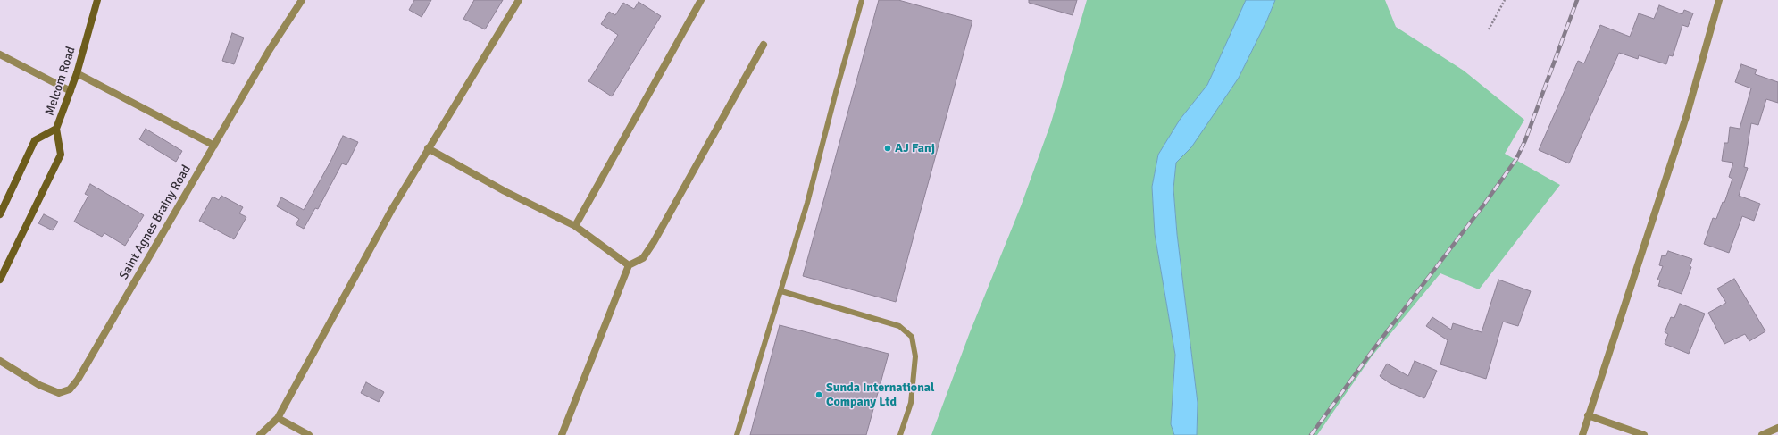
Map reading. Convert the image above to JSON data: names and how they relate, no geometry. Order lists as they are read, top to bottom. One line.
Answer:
{"streets":{"main road":["Melcom Road"],"street":["Saint Agnes Brainy Road"]},"places":["AJ Fanj","Sunda International Company Ltd"]}
